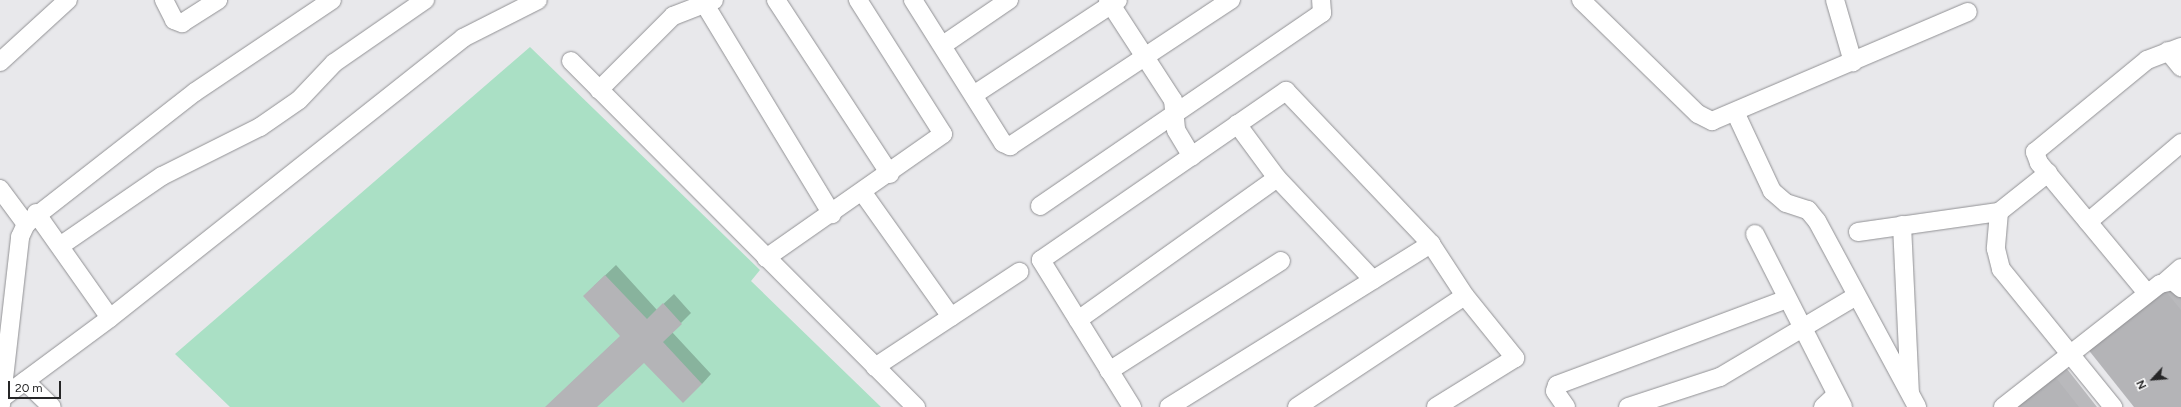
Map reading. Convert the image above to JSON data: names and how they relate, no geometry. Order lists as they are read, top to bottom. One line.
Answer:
{"scale_bar":"20 m","north":"bottom left"}
